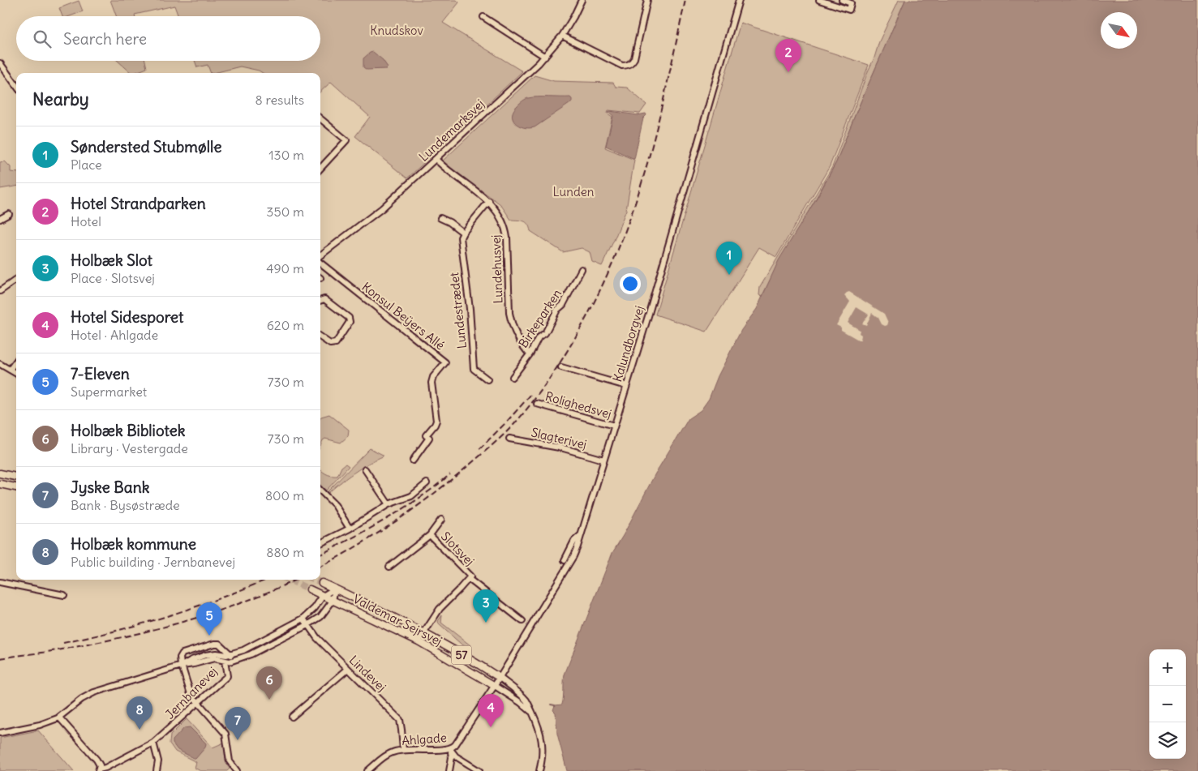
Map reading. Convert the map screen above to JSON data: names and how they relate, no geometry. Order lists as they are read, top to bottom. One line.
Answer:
{"streets":{"main road":["Valdemar Sejrsvej","57"],"street":["Lundemarksvej","Lundehusvej","Lundestrædet","Konsul Beÿers Allé","Birkeparken","Kalundborgvej","Rolighedsvej","Slagterivej","Slotsvej","Lindevej","Jernbanevej","Ahlgade"]},"crossings":[["Lundemarksvej","Lundehusvej"],["Lundehusvej","Birkeparken"],["Kalundborgvej","Rolighedsvej"],["Kalundborgvej","Slagterivej"],["Kalundborgvej","Valdemar Sejrsvej"],["Kalundborgvej","Ahlgade"],["Valdemar Sejrsvej","Ahlgade"],["Lindevej","Ahlgade"]],"parks":["Knudskov","Lunden"],"north":"bottom right","page":{"search":"Search here","pins":["2","1","3","5","6","4","8","7"],"heading":["Nearby","8 results"],"list":[{"mark":"1","name":"Søndersted Stubmølle","note":"Place","value":"130 m"},{"mark":"2","name":"Hotel Strandparken","note":"Hotel","value":"350 m"},{"mark":"3","name":"Holbæk Slot","note":"Place · Slotsvej","value":"490 m"},{"mark":"4","name":"Hotel Sidesporet","note":"Hotel · Ahlgade","value":"620 m"},{"mark":"5","name":"7-Eleven","note":"Supermarket","value":"730 m"},{"mark":"6","name":"Holbæk Bibliotek","note":"Library · Vestergade","value":"730 m"},{"mark":"7","name":"Jyske Bank","note":"Bank · Bysøstræde","value":"800 m"},{"mark":"8","name":"Holbæk kommune","note":"Public building · Jernbanevej","value":"880 m"}],"map_buttons":["+","−"]}}
